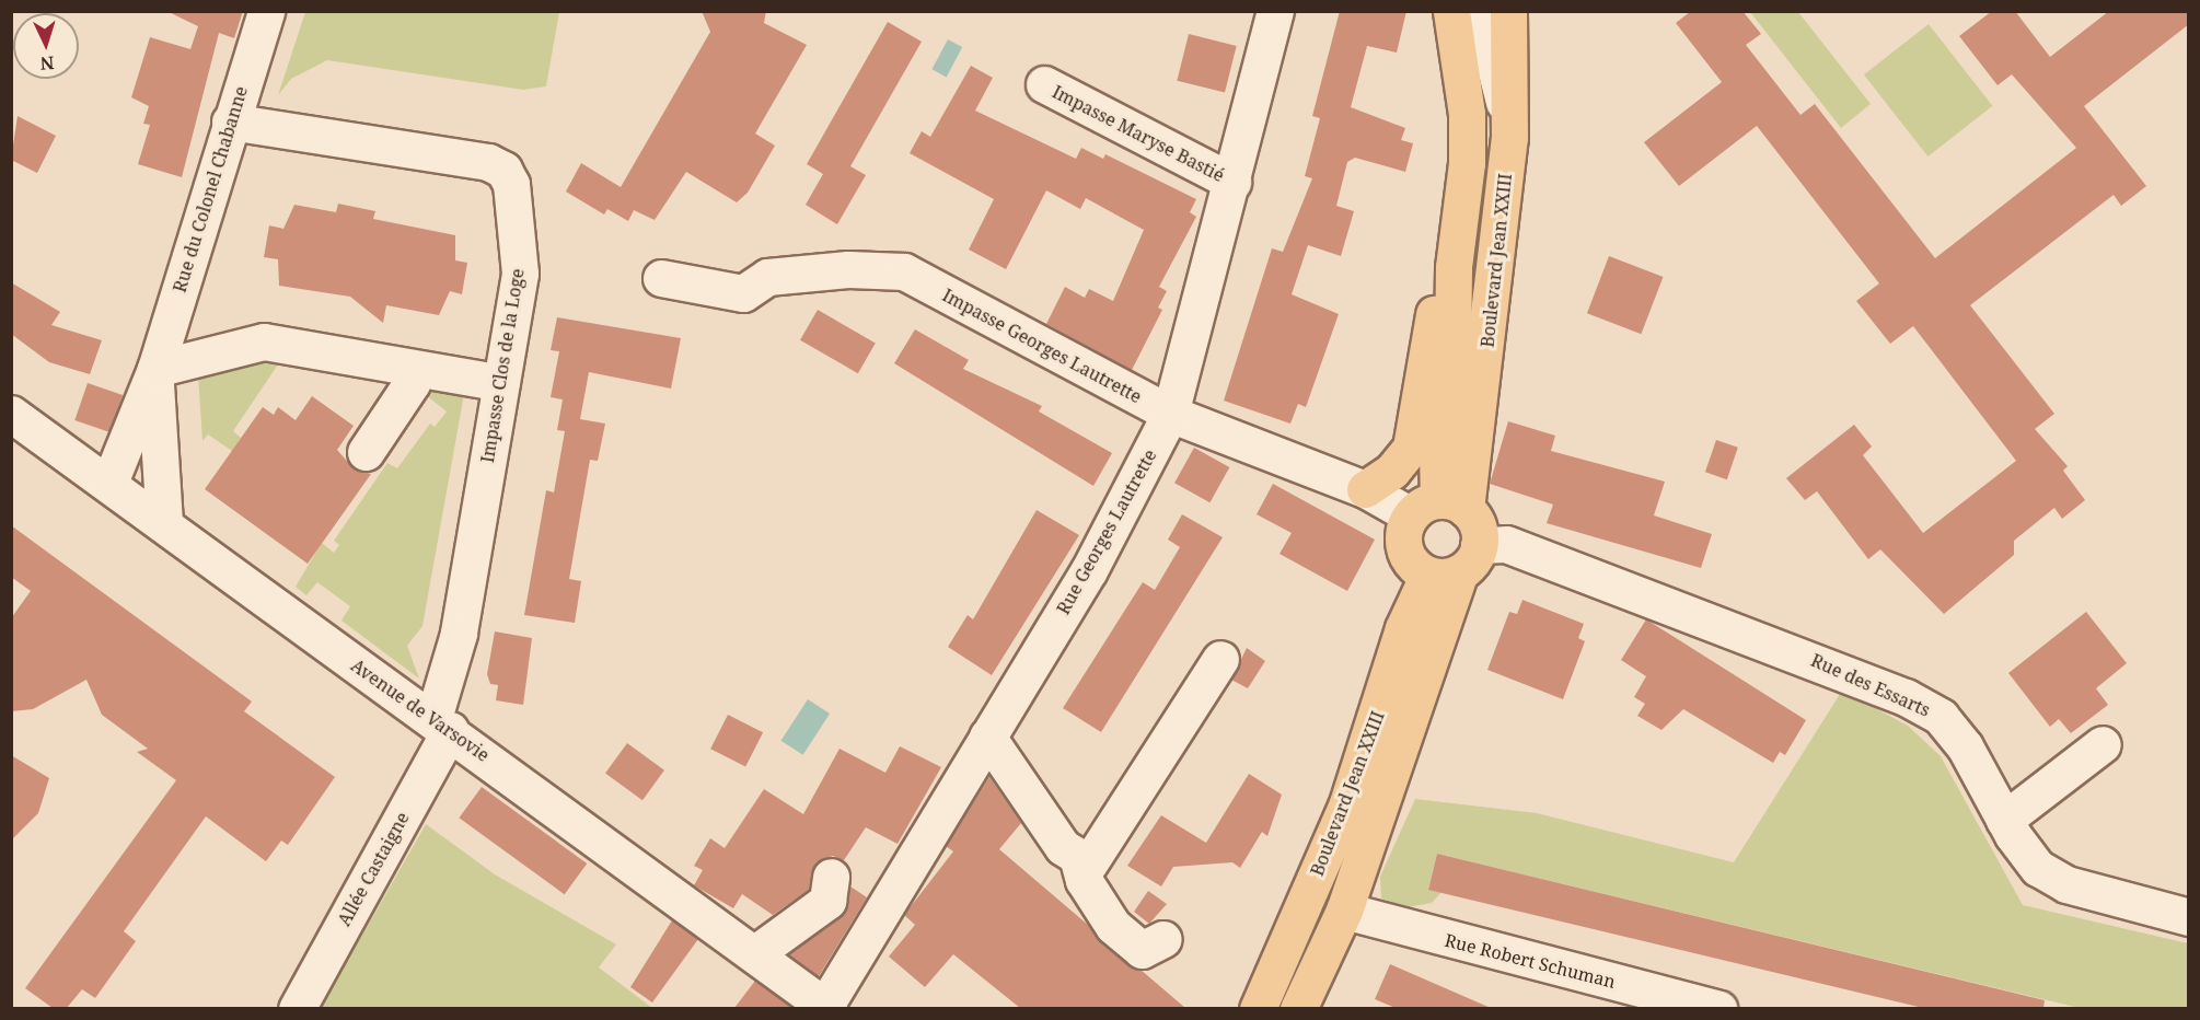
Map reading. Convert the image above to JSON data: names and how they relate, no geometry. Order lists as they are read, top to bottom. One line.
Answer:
{"streets":{"main road":["Boulevard Jean XXIII"],"street":["Impasse Maryse Bastié","Rue du Colonel Chabanne","Impasse Georges Lautrette","Impasse Clos de la Loge","Rue Georges Lautrette","Rue des Essarts","Avenue de Varsovie","Allée Castaigne","Rue Robert Schuman"]},"crossings":[["Impasse Maryse Bastié","Rue Georges Lautrette"],["Rue du Colonel Chabanne","Impasse Clos de la Loge"],["Rue du Colonel Chabanne","Avenue de Varsovie"],["Boulevard Jean XXIII","Impasse Georges Lautrette"],["Boulevard Jean XXIII","Rue des Essarts"],["Boulevard Jean XXIII","Rue Robert Schuman"],["Impasse Georges Lautrette","Rue Georges Lautrette"],["Impasse Clos de la Loge","Avenue de Varsovie"],["Impasse Clos de la Loge","Allée Castaigne"],["Rue Georges Lautrette","Avenue de Varsovie"],["Avenue de Varsovie","Allée Castaigne"]],"north":"bottom"}
